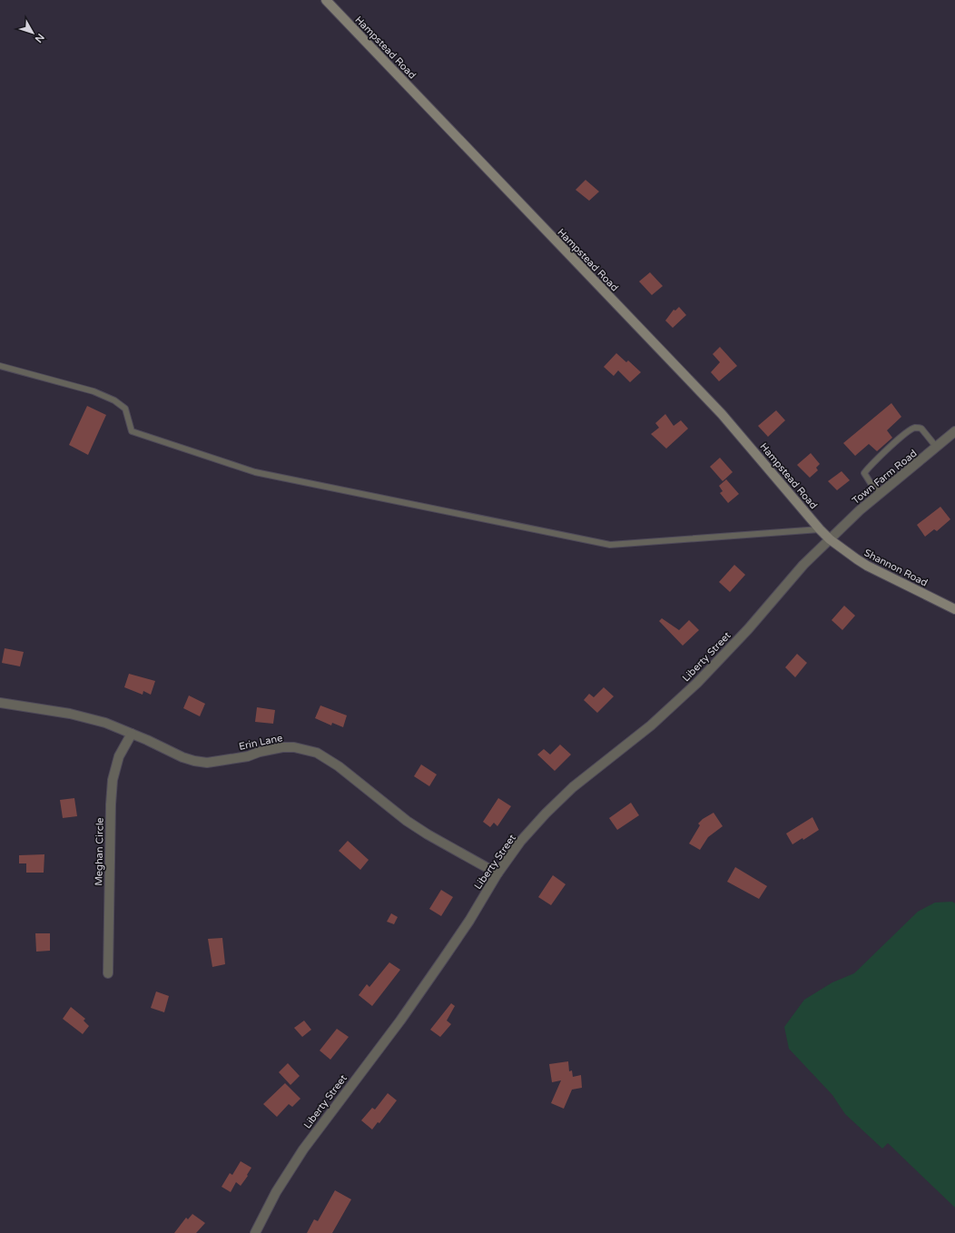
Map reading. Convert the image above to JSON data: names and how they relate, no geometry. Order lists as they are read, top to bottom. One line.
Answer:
{"streets":{"street":["Hampstead Road","Town Farm Road","Shannon Road","Liberty Street","Erin Lane","Meghan Circle"]},"crossings":[["Hampstead Road","Town Farm Road"],["Hampstead Road","Shannon Road"],["Hampstead Road","Liberty Street"],["Town Farm Road","Shannon Road"],["Town Farm Road","Liberty Street"],["Shannon Road","Liberty Street"],["Liberty Street","Erin Lane"],["Erin Lane","Meghan Circle"]],"north":"bottom right"}
